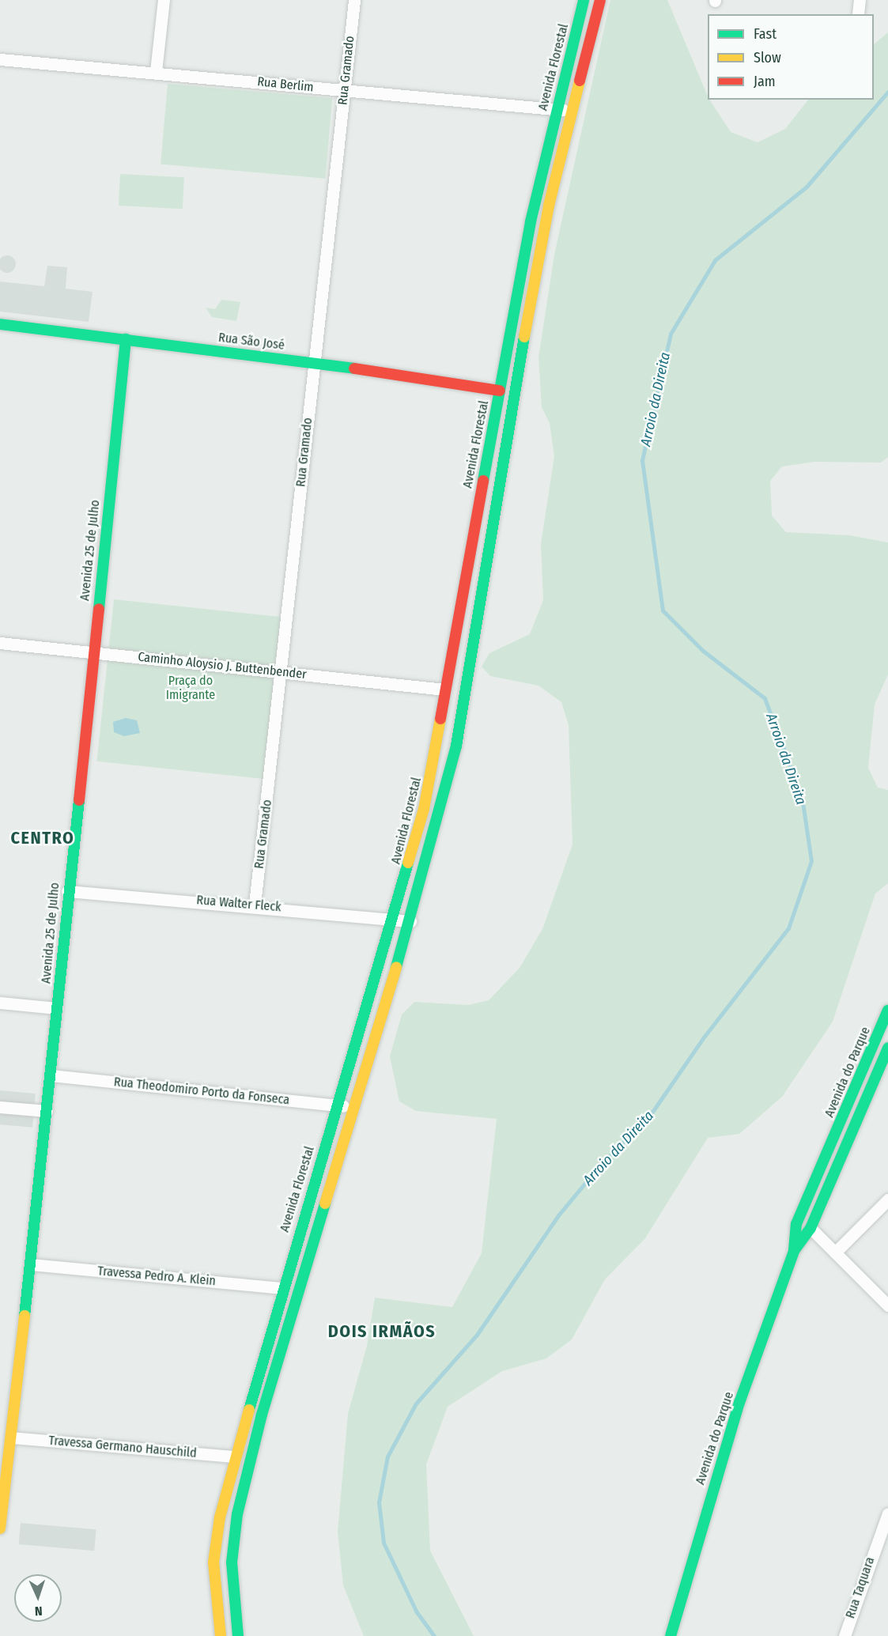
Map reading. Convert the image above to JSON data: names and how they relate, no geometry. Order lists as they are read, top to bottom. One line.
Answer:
{"streets":{"main road":["Avenida Florestal","Rua São José","Avenida 25 de Julho","Avenida do Parque"],"street":["Rua Gramado","Rua Berlim","Caminho Aloysio J. Buttenbender","Rua Walter Fleck","Rua Theodomiro Porto da Fonseca","Travessa Pedro A. Klein","Travessa Germano Hauschild","Rua Taquara"]},"crossings":[["Avenida Florestal","Rua Berlim"],["Avenida Florestal","Rua São José"],["Avenida Florestal","Caminho Aloysio J. Buttenbender"],["Avenida Florestal","Rua Walter Fleck"],["Avenida Florestal","Rua Theodomiro Porto da Fonseca"],["Avenida Florestal","Travessa Pedro A. Klein"],["Avenida Florestal","Travessa Germano Hauschild"],["Rua Gramado","Rua Berlim"],["Rua Gramado","Rua São José"],["Rua Gramado","Caminho Aloysio J. Buttenbender"],["Rua Gramado","Rua Walter Fleck"],["Rua São José","Avenida 25 de Julho"],["Avenida 25 de Julho","Caminho Aloysio J. Buttenbender"],["Avenida 25 de Julho","Rua Walter Fleck"],["Avenida 25 de Julho","Rua Theodomiro Porto da Fonseca"],["Avenida 25 de Julho","Travessa Pedro A. Klein"],["Avenida 25 de Julho","Travessa Germano Hauschild"]],"districts":["CENTRO","DOIS IRMÃOS"],"water":["Arroio da Direita"],"parks":["Praça do Imigrante"],"legend":["Fast","Slow","Jam"],"north":"bottom"}
